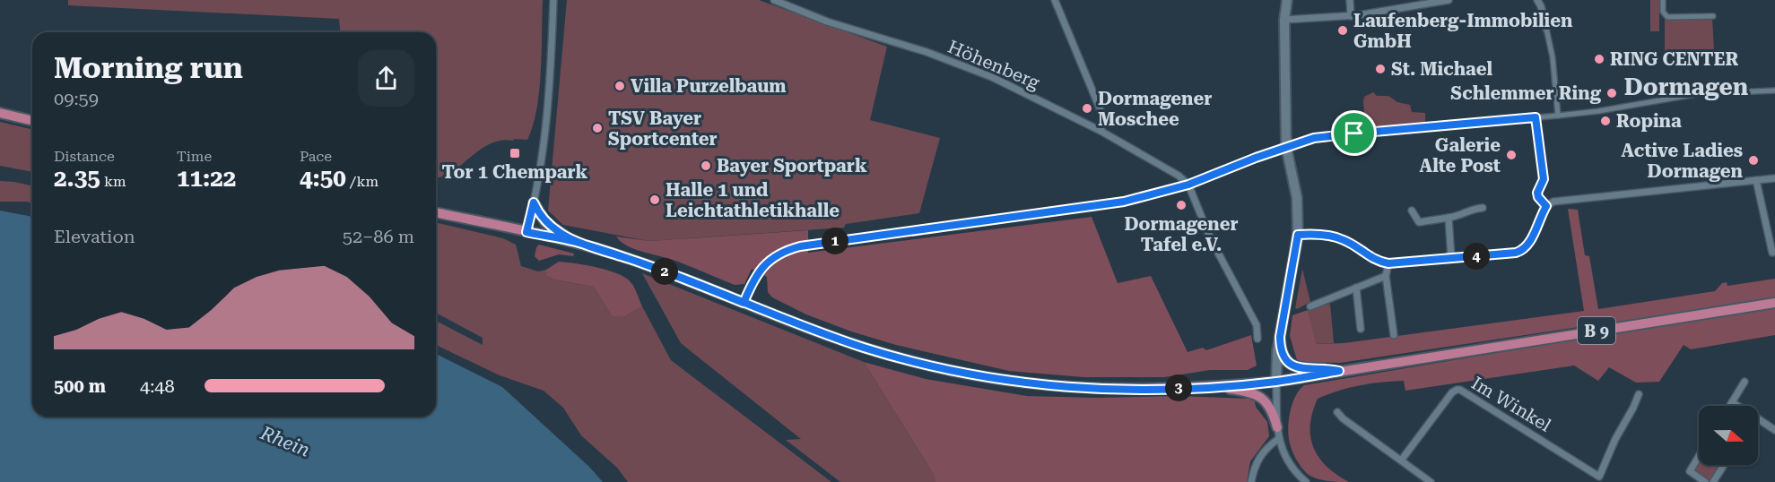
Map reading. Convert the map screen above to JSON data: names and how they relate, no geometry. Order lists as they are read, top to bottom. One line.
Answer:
{"streets":{"main road":["B 9"],"street":["Höhenberg","Im Winkel"]},"districts":["Dormagen"],"water":["Rhein"],"places":{"other":["Laufenberg-Immobilien GmbH","RING CENTER","St. Michael","Villa Purzelbaum","Schlemmer Ring","Dormagener Moschee","Ropina","TSV Bayer Sportcenter","Galerie Alte Post","Active Ladies Dormagen","Bayer Sportpark","Halle 1 und Leichtathletikhalle","Dormagener Tafel e.V."],"transit":["Tor 1 Chempark"]},"north":"right","page":{"heading":["Morning run","09:59"],"stats":[["Distance","2.35 km"],["Time","11:22"],["Pace","4:50 /km"]],"chart":["Elevation","52–86 m"],"pins":["1","4","2","3"],"list":[{"name":"500 m","note":"4:48"}]}}
